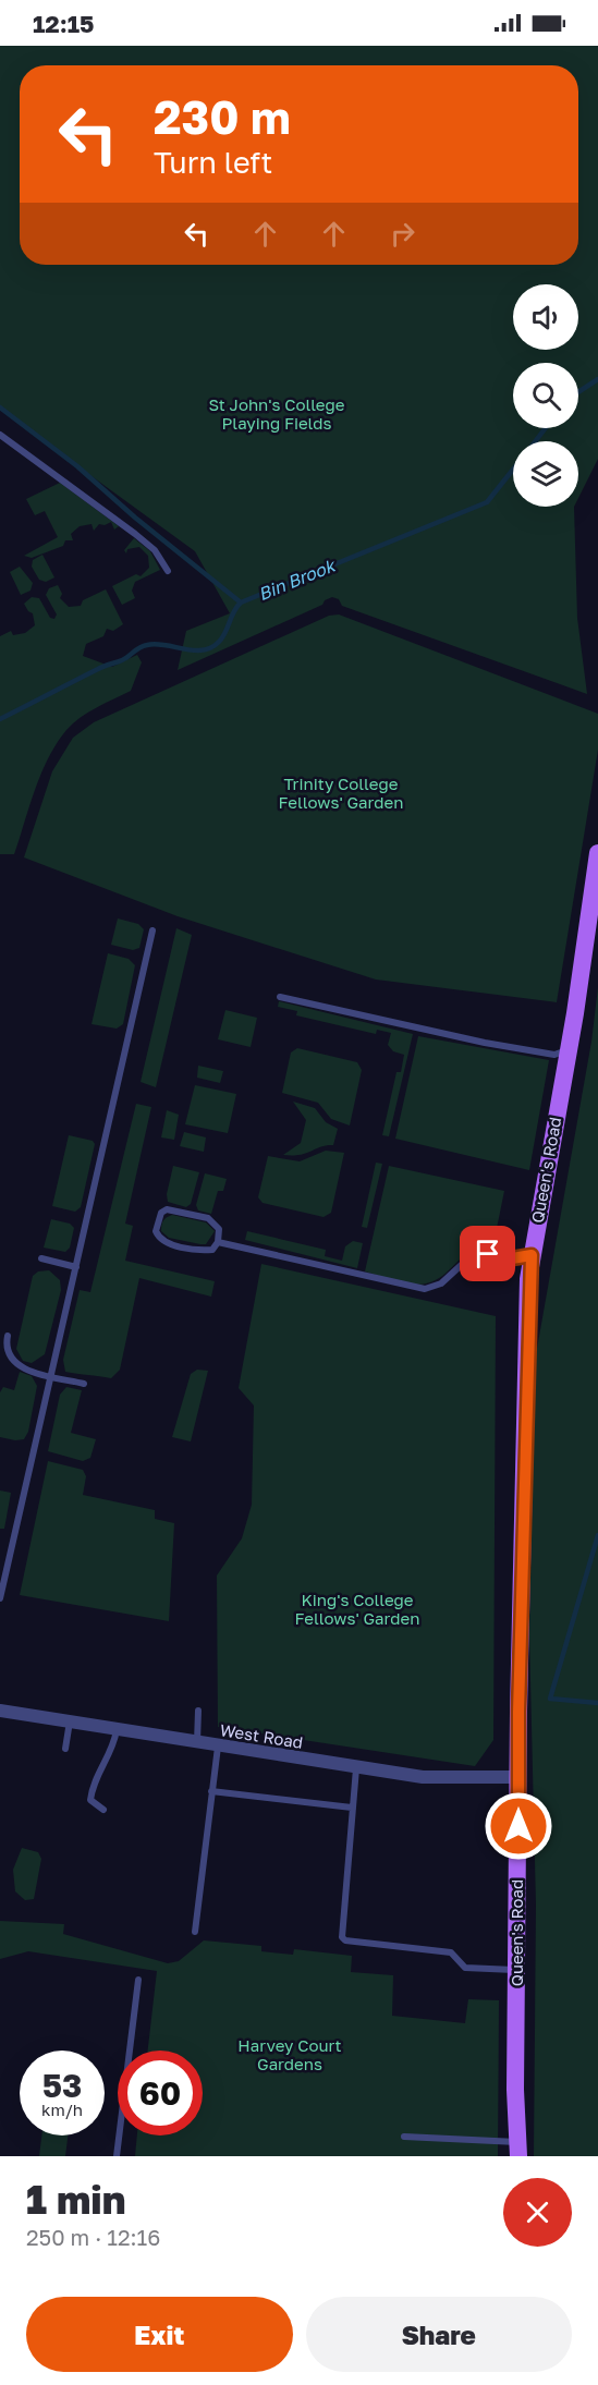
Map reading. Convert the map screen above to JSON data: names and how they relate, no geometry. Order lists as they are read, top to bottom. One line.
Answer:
{"streets":{"main road":["Queen's Road"],"street":["West Road"]},"crossings":[["Queen's Road","West Road"]],"water":["Bin Brook"],"parks":["St John's College Playing Fields","Trinity College Fellows' Garden","King's College Fellows' Garden","Harvey Court Gardens"],"page":{"status":"12:15","turn":["230 m","Turn left"],"speed":"53 km/h","limit":"60","heading":["1 min","250 m · 12:16"],"buttons":["Exit","Share"]}}
